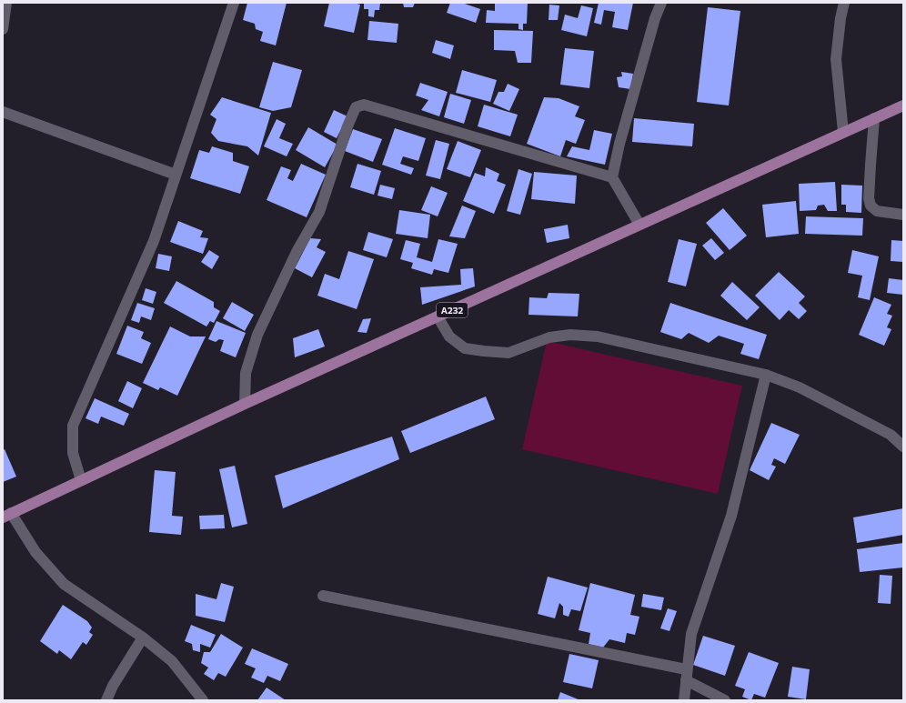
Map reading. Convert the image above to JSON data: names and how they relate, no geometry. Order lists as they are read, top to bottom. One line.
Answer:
{"streets":{"main road":["A232"]}}
